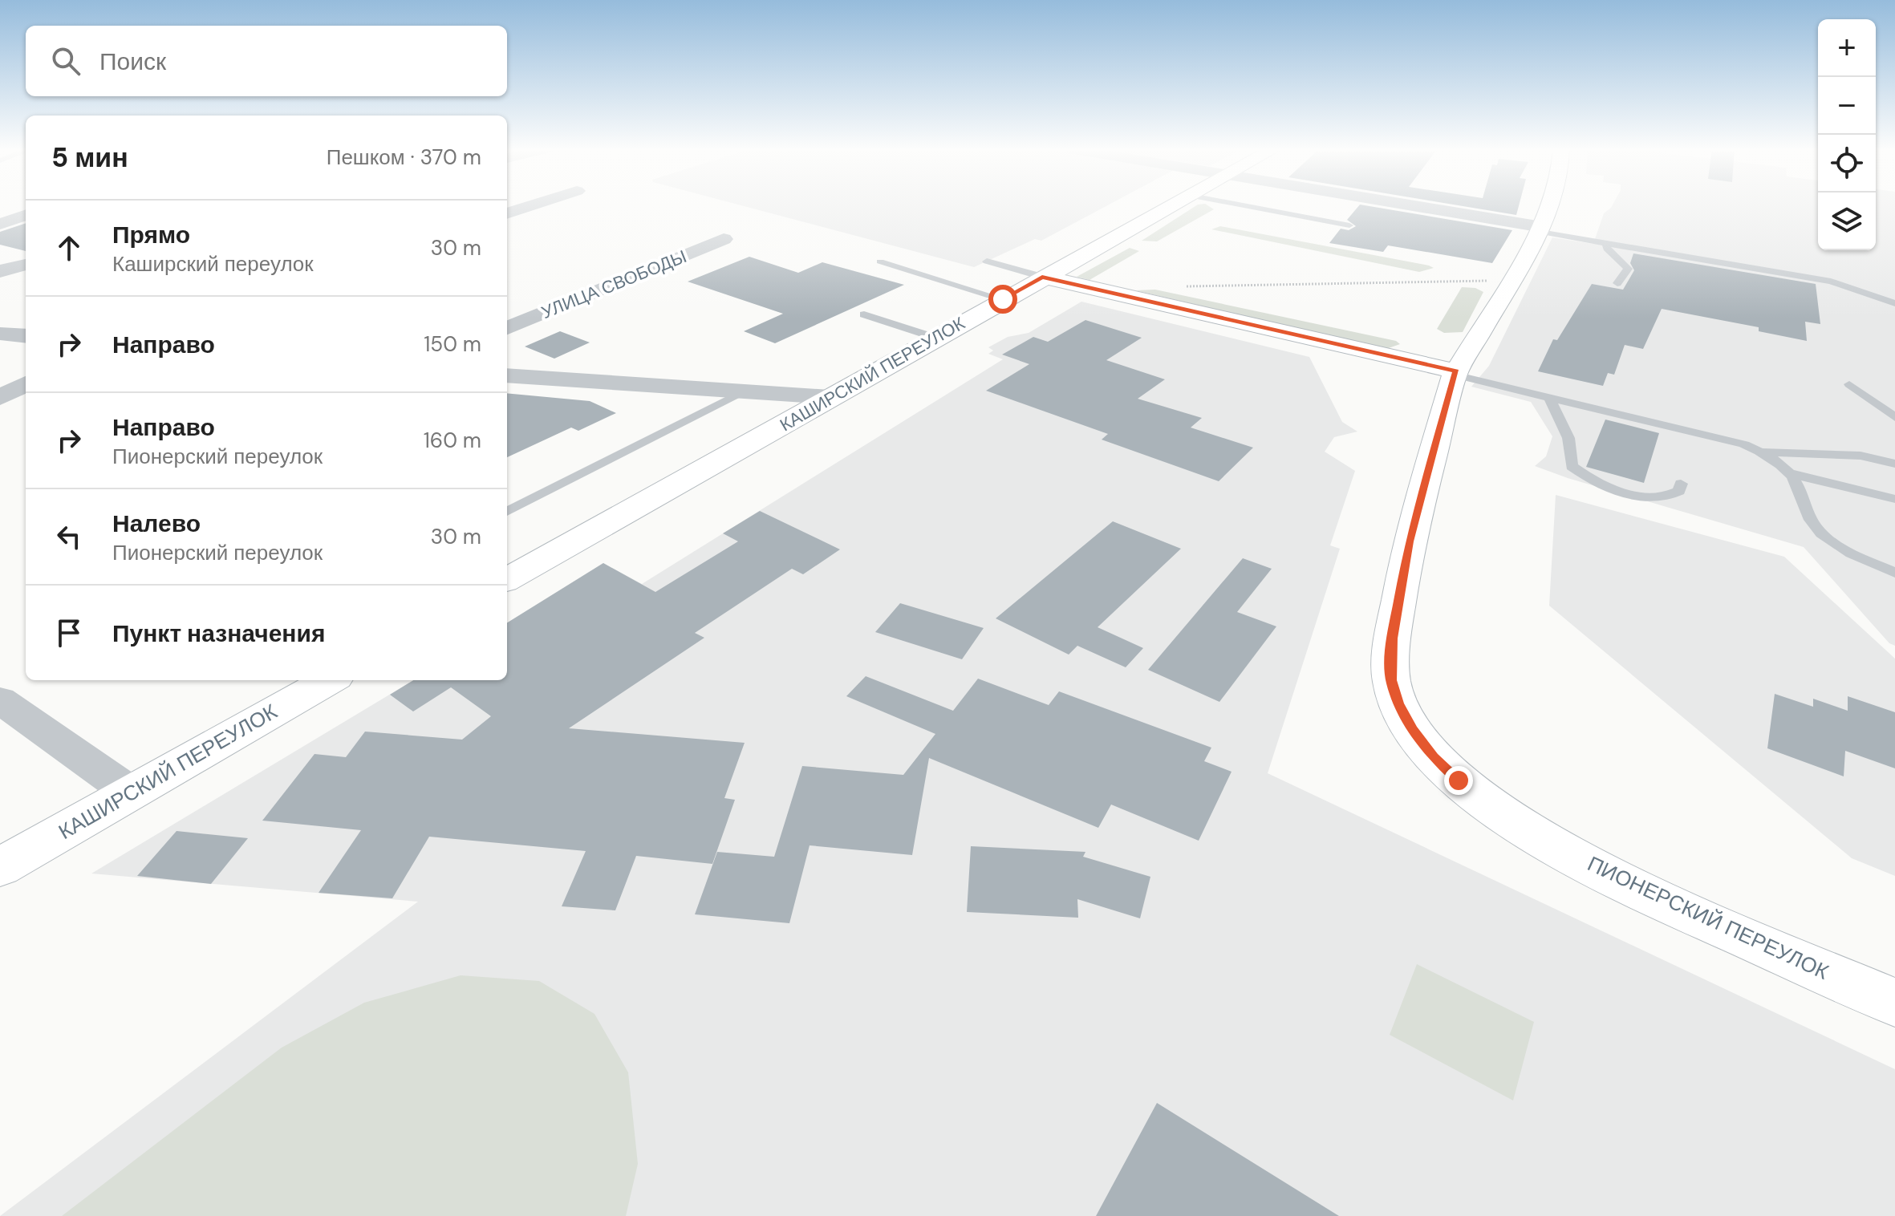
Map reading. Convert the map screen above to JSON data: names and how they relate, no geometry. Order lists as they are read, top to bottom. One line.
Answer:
{"streets":{"street":["УЛИЦА СВОБОДЫ","КАШИРСКИЙ ПЕРЕУЛОК","ПИОНЕРСКИЙ ПЕРЕУЛОК"]},"page":{"map_buttons":["+","−"],"search":"Поиск","heading":["5 мин","Пешком · 370 m"],"list":[["Прямо","Каширский переулок","30 m"],["Направо","150 m"],["Направо","Пионерский переулок","160 m"],["Налево","Пионерский переулок","30 m"],"Пункт назначения"]}}
